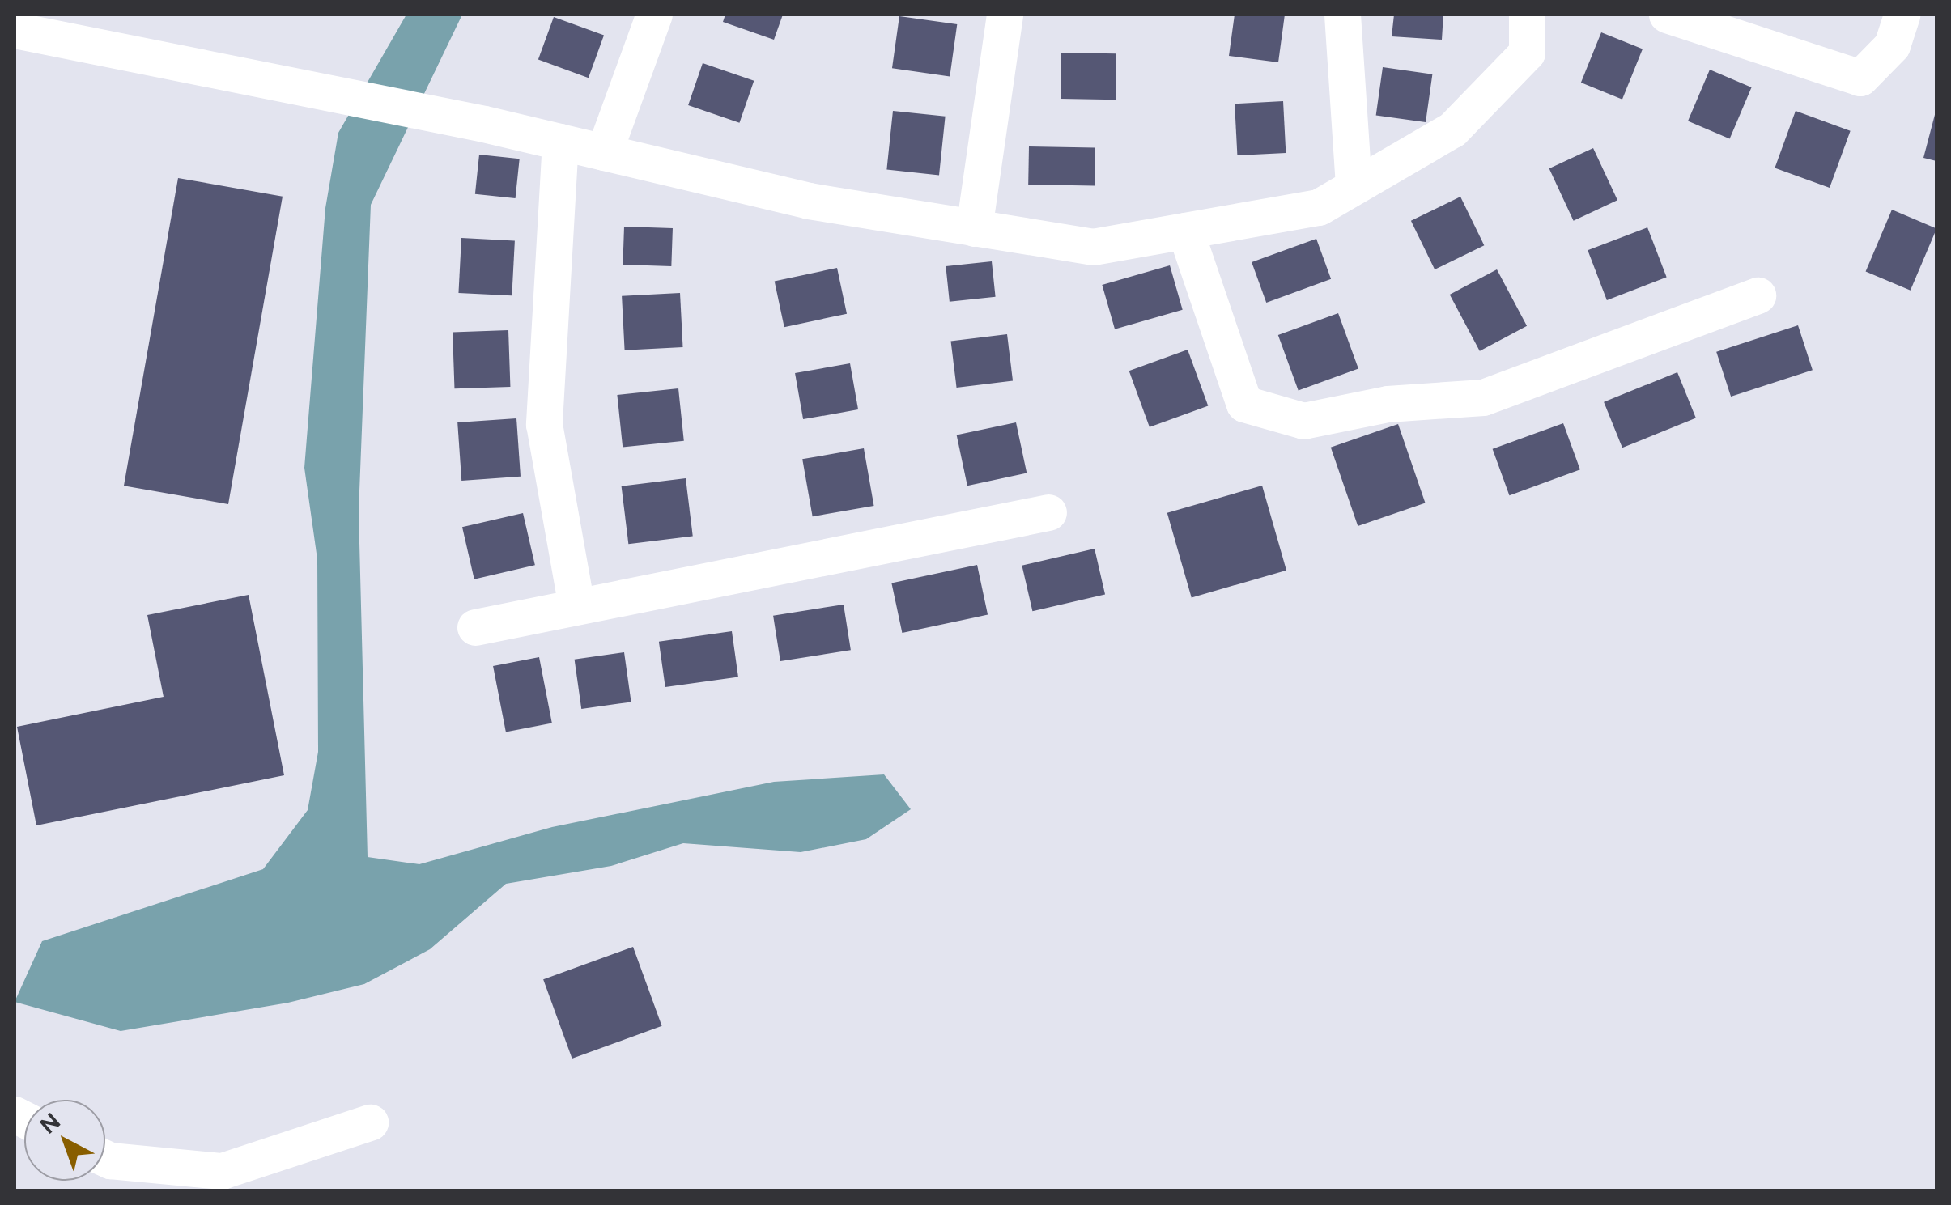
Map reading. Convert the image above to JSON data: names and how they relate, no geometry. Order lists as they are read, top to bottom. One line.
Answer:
{"north":"top left"}
